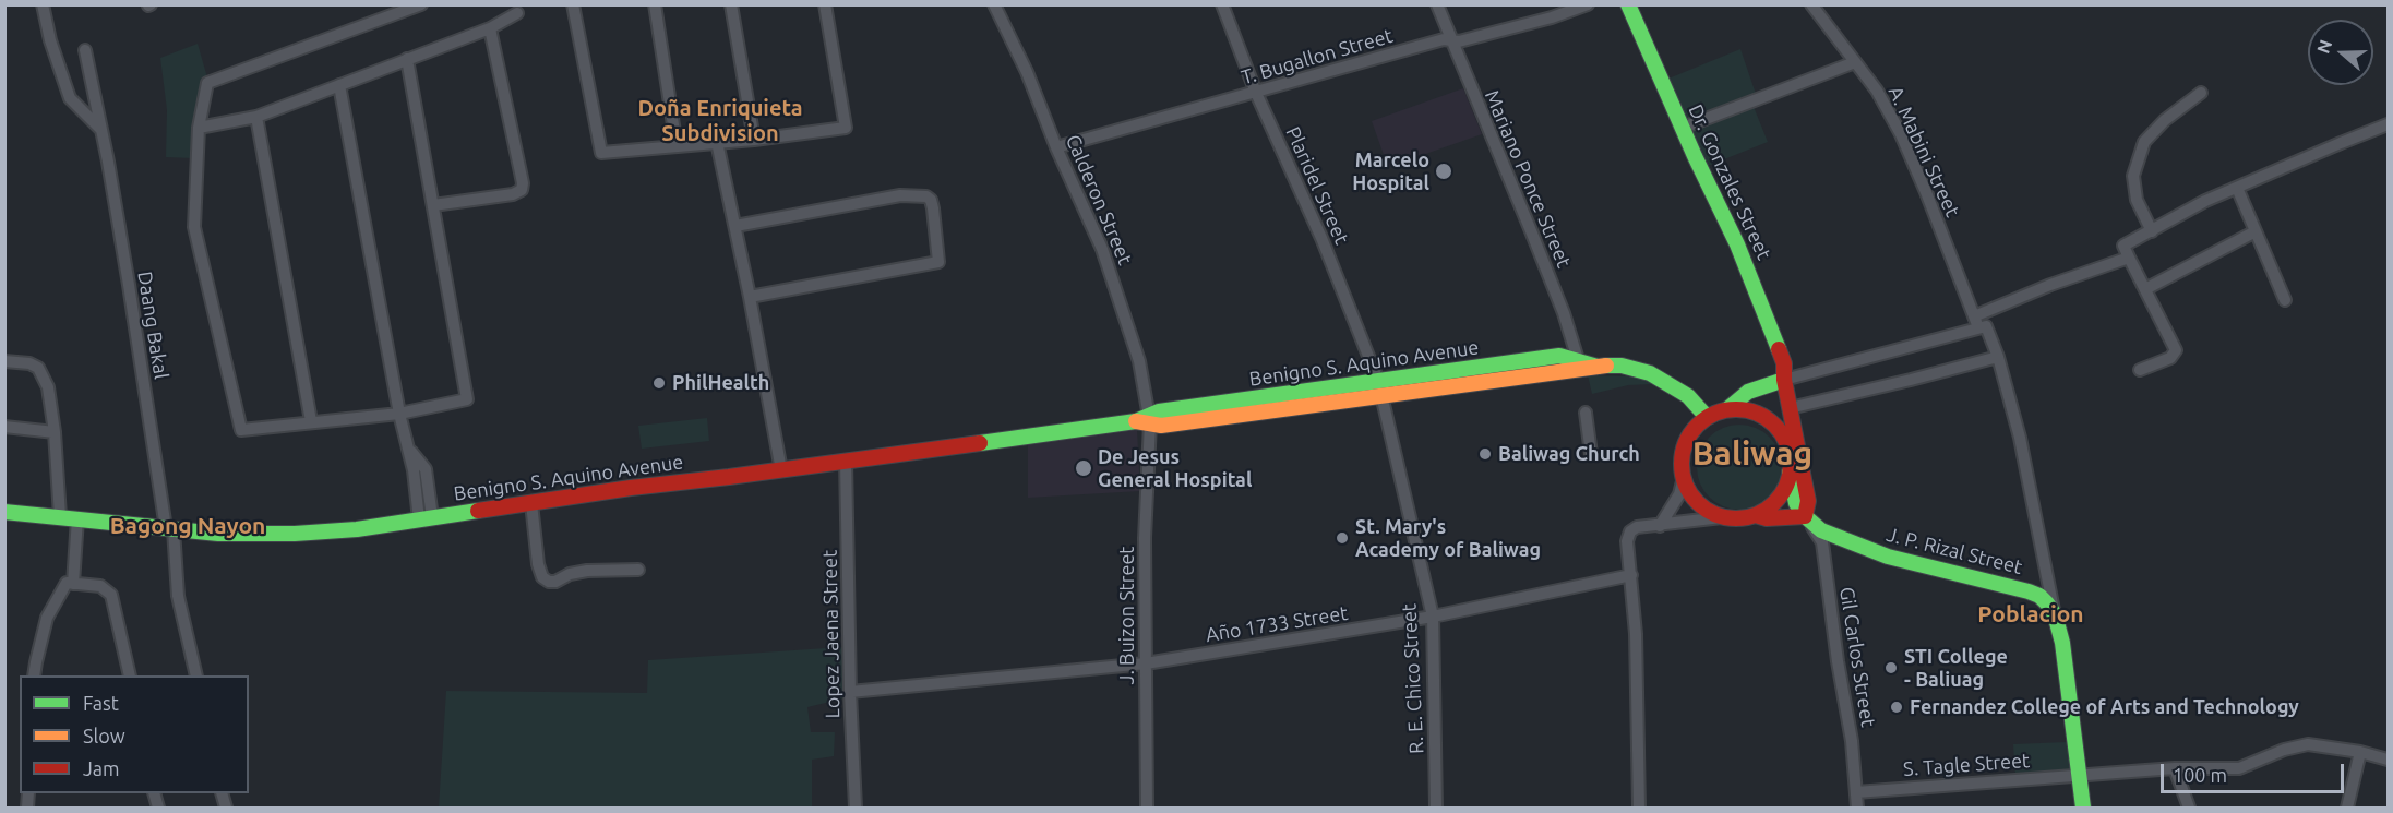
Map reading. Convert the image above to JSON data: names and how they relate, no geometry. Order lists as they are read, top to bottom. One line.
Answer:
{"streets":{"main road":["Dr. Gonzales Street","Benigno S. Aquino Avenue","J. P. Rizal Street"],"street":["T. Bugallon Street","A. Mabini Street","Mariano Ponce Street","Plaridel Street","Calderon Street","Daang Bakal","J. Buizon Street","Año 1733 Street","Lopez Jaena Street","Gil Carlos Street","R. E. Chico Street","S. Tagle Street"]},"crossings":[["T. Bugallon Street","Mariano Ponce Street"],["T. Bugallon Street","Plaridel Street"],["T. Bugallon Street","Calderon Street"],["A. Mabini Street","J. P. Rizal Street"],["Mariano Ponce Street","Benigno S. Aquino Avenue"],["Dr. Gonzales Street","J. P. Rizal Street"],["Dr. Gonzales Street","Gil Carlos Street"],["Plaridel Street","Benigno S. Aquino Avenue"],["Plaridel Street","R. E. Chico Street"],["Calderon Street","Benigno S. Aquino Avenue"],["Calderon Street","J. Buizon Street"],["Daang Bakal","Benigno S. Aquino Avenue"],["Benigno S. Aquino Avenue","J. Buizon Street"],["Benigno S. Aquino Avenue","Lopez Jaena Street"],["Benigno S. Aquino Avenue","R. E. Chico Street"],["J. P. Rizal Street","Gil Carlos Street"],["J. Buizon Street","Año 1733 Street"],["Año 1733 Street","Lopez Jaena Street"],["Año 1733 Street","R. E. Chico Street"],["Gil Carlos Street","S. Tagle Street"]],"districts":["Doña Enriquieta Subdivision","Baliwag","Bagong Nayon","Poblacion"],"places":["Marcelo Hospital","PhilHealth","Baliwag Church","De Jesus General Hospital","St. Mary's Academy of Baliwag","STI College - Baliuag","Fernandez College of Arts and Technology"],"legend":["Fast","Slow","Jam"],"scale_bar":"100 m","north":"left"}
